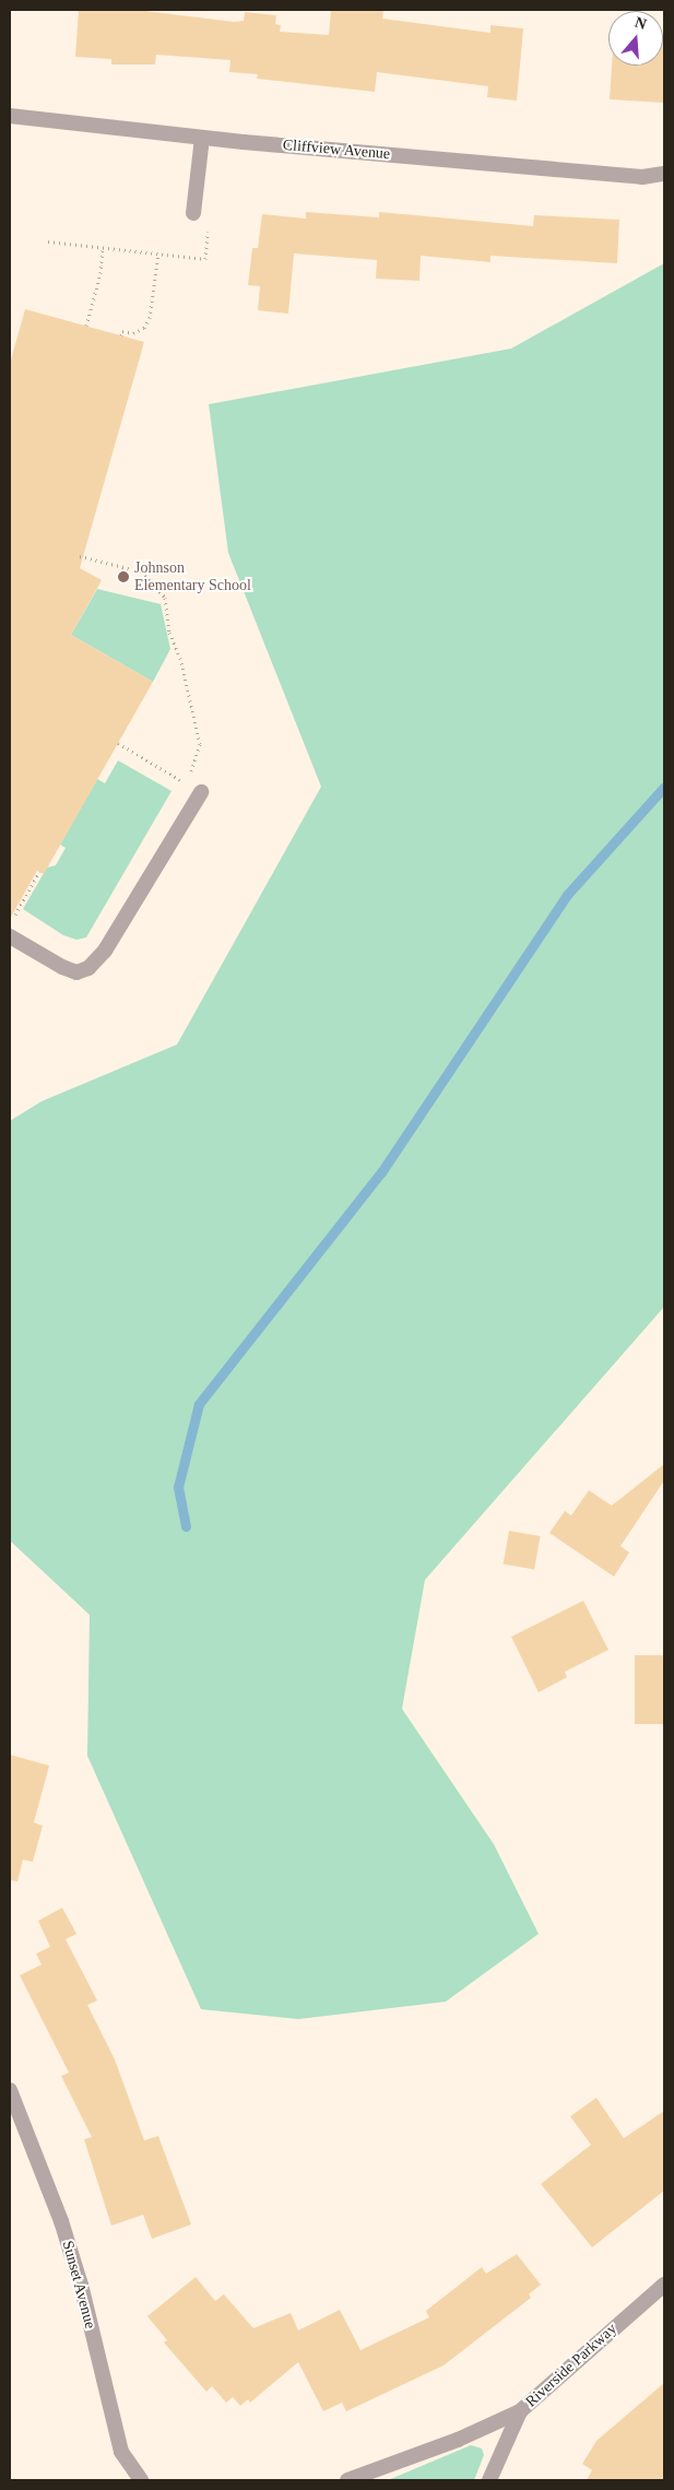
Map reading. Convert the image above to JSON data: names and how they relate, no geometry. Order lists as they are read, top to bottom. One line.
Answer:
{"streets":{"street":["Cliffview Avenue","Sunset Avenue","Riverside Parkway"]},"places":["Johnson Elementary School"],"north":"top"}
